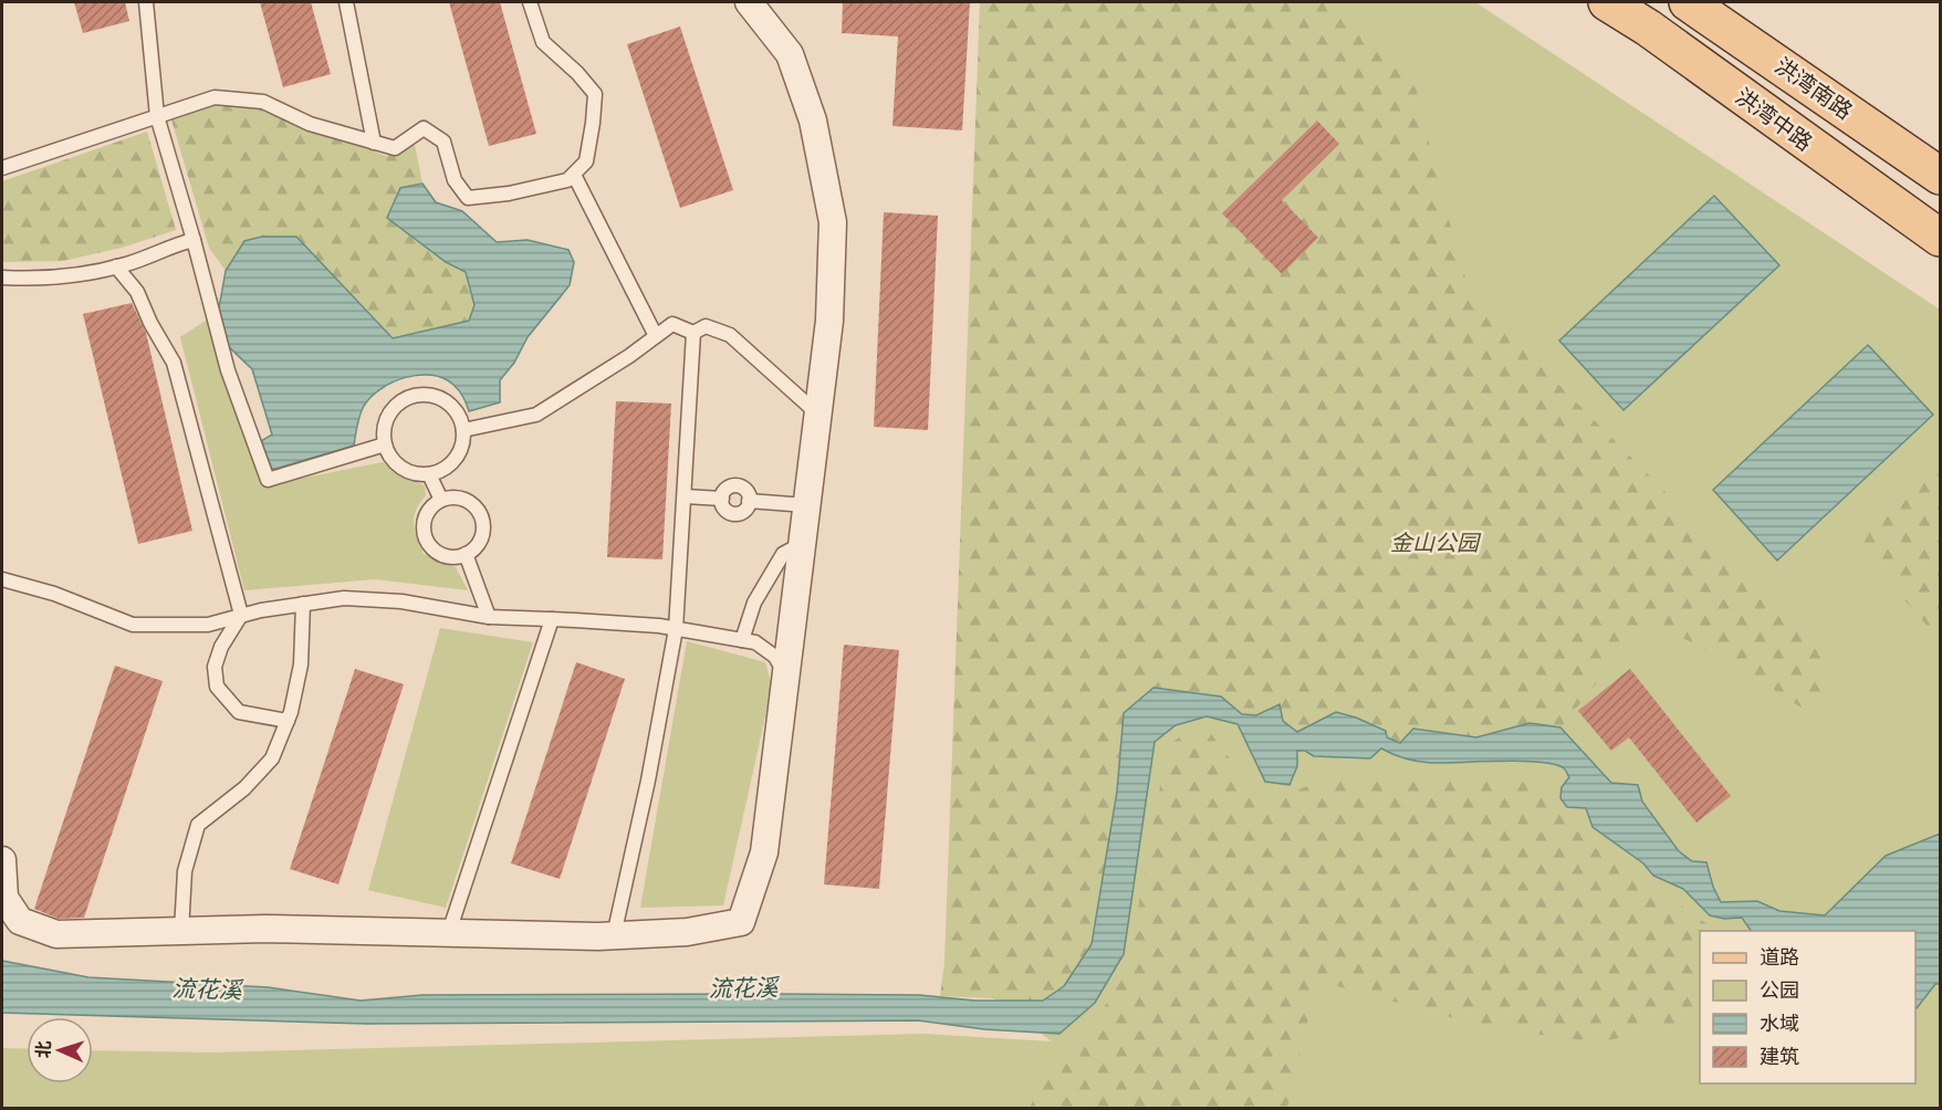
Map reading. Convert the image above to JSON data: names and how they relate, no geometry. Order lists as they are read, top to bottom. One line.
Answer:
{"streets":{"main road":["洪湾南路","洪湾中路"]},"water":["流花溪"],"parks":["金山公园"],"legend":["道路","公园","水域","建筑"],"north":"left"}
